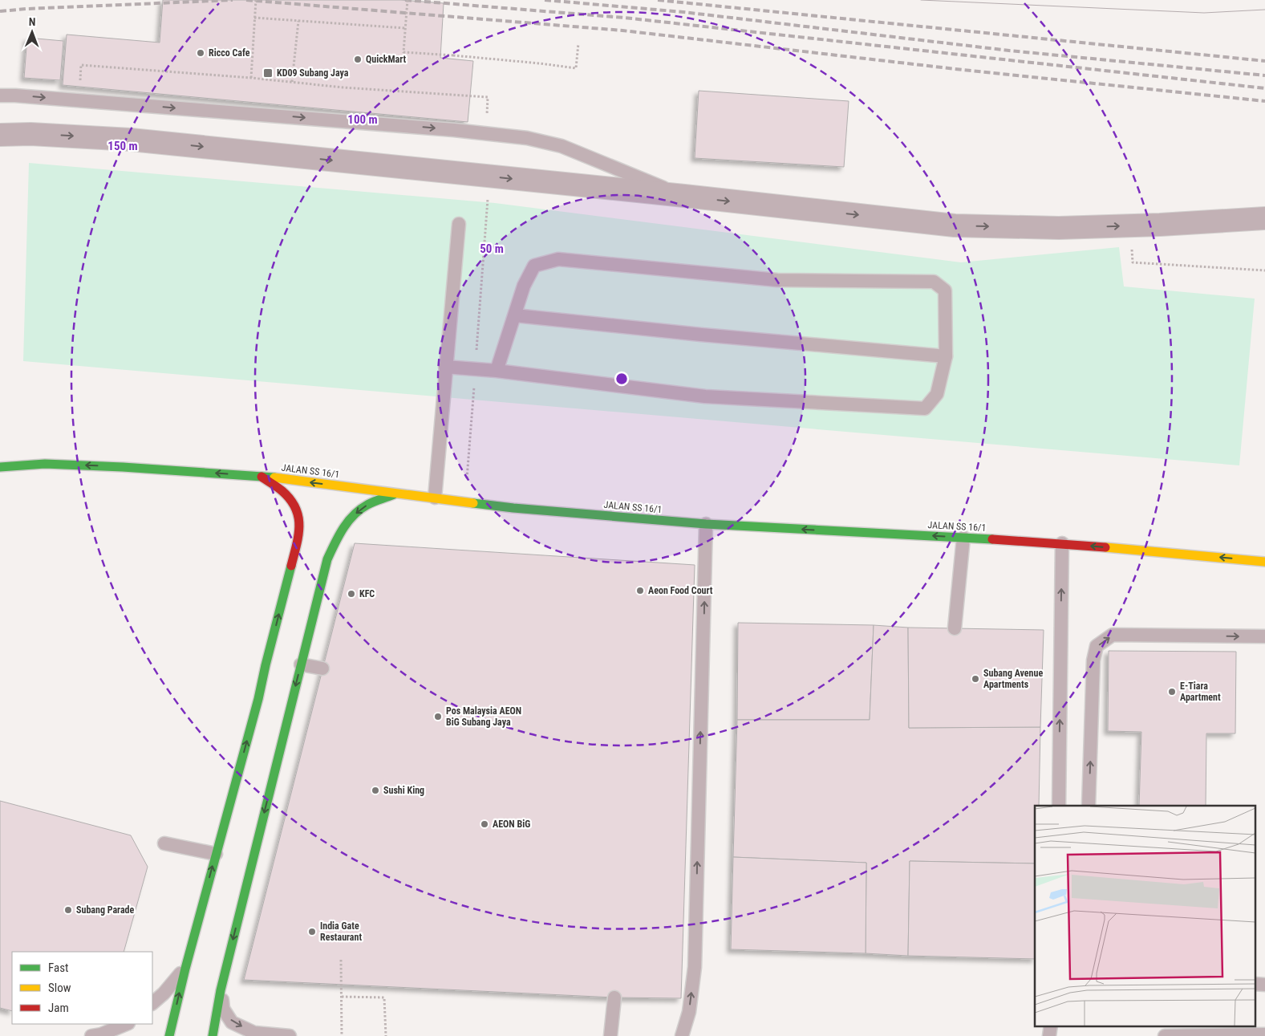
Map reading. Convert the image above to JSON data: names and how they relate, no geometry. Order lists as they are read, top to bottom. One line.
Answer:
{"streets":{"street":["JALAN SS 16/1"]},"one_way":["JALAN SS 16/1"],"places":{"other":["Ricco Cafe","QuickMart","Aeon Food Court","KFC","Subang Avenue Apartments","E-Tiara Apartment","Pos Malaysia AEON BiG Subang Jaya","Sushi King","AEON BiG","Subang Parade","India Gate Restaurant"],"transit":["KD09 Subang Jaya"]},"legend":["Fast","Slow","Jam"],"north":"top","rings":["100 m","150 m","50 m"]}
